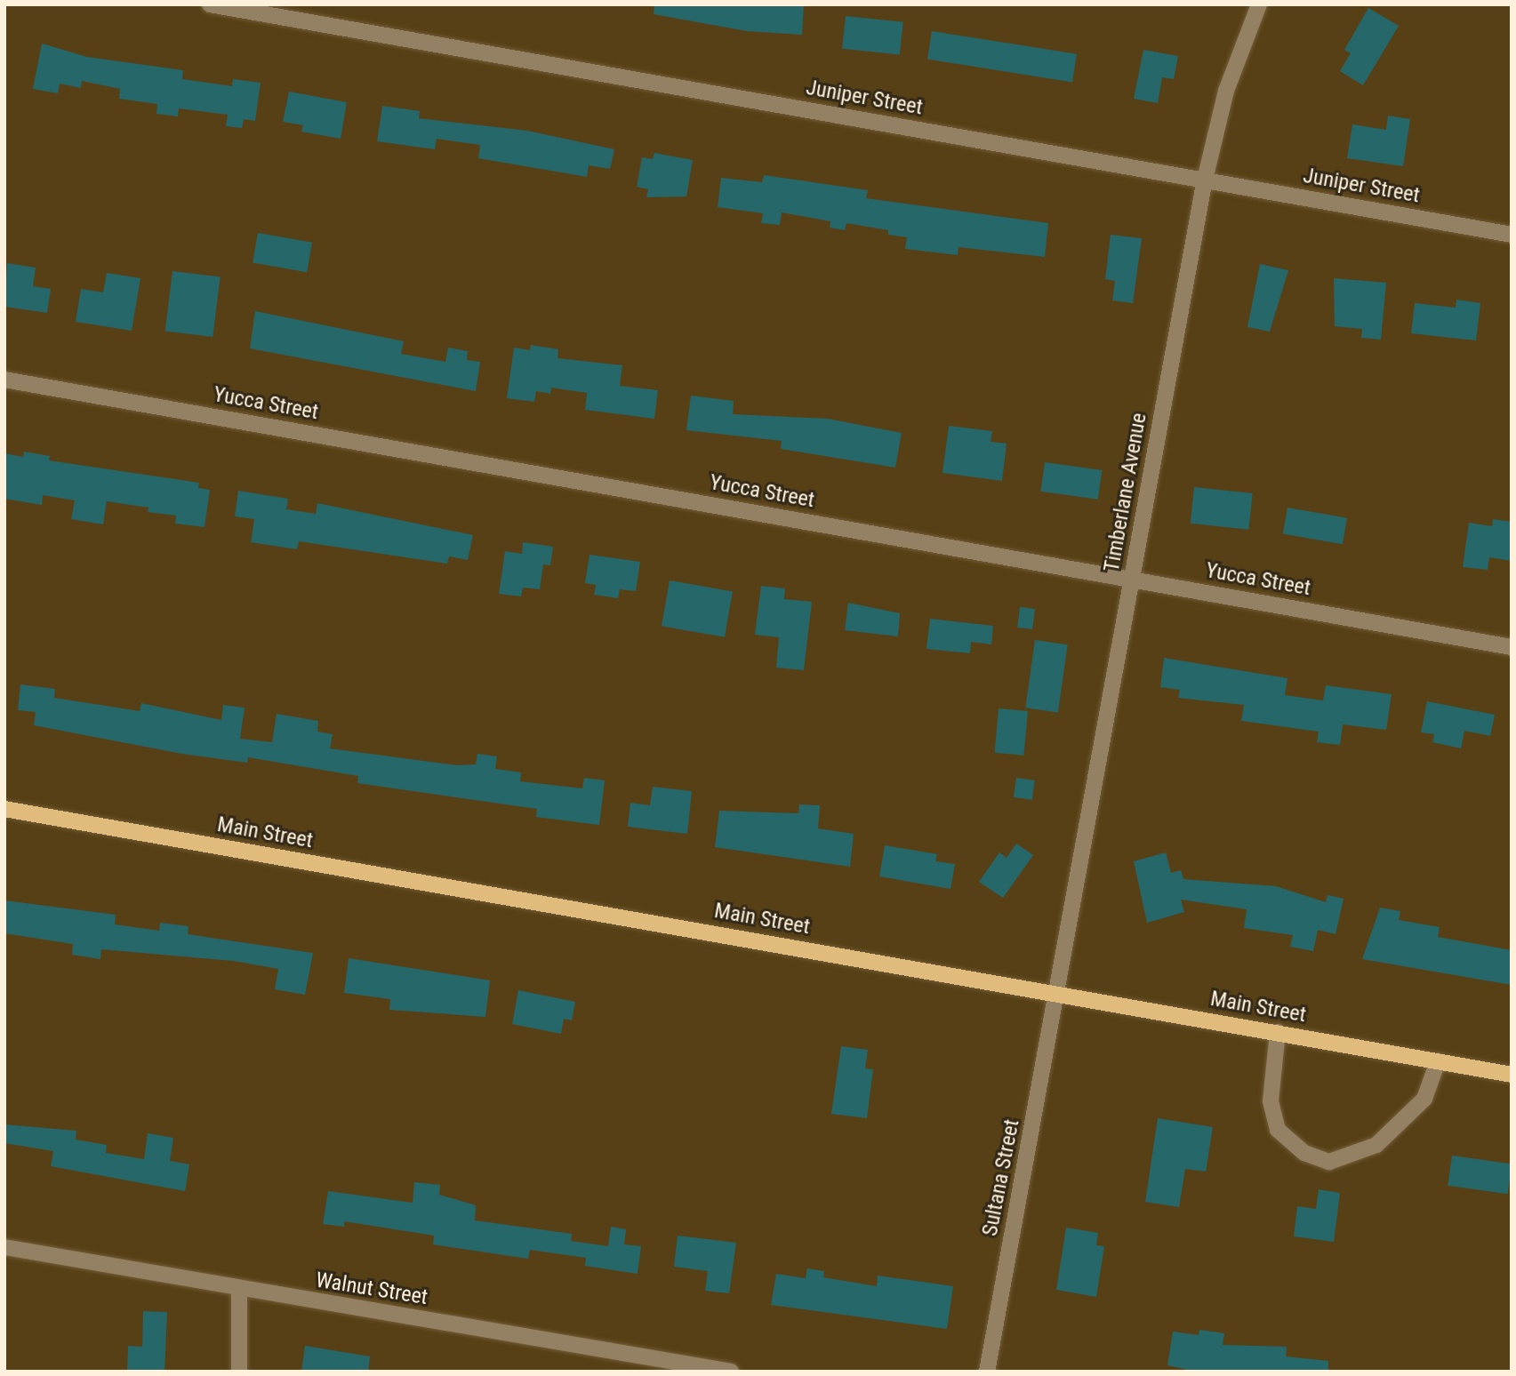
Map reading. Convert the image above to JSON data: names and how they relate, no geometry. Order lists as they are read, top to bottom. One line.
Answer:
{"streets":{"main road":["Main Street"],"street":["Juniper Street","Yucca Street","Timberlane Avenue","Sultana Street","Walnut Street"]},"crossings":[["Juniper Street","Timberlane Avenue"],["Yucca Street","Timberlane Avenue"],["Timberlane Avenue","Main Street"],["Timberlane Avenue","Sultana Street"],["Main Street","Sultana Street"]]}
